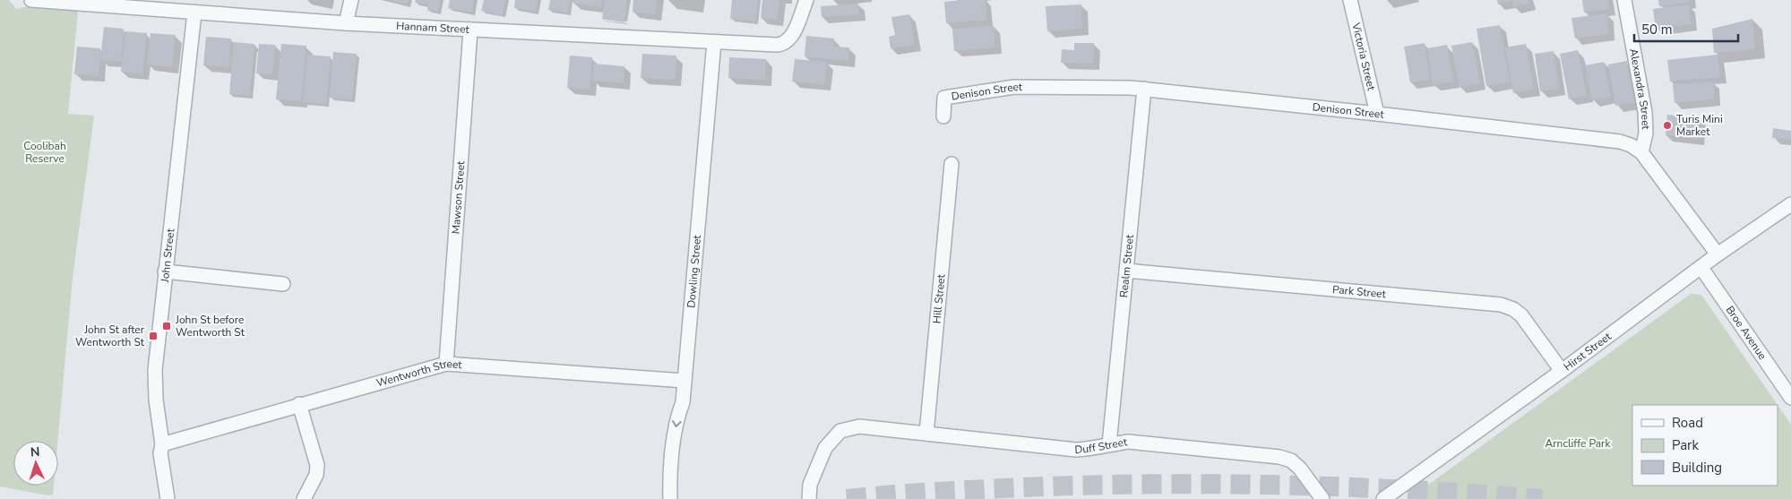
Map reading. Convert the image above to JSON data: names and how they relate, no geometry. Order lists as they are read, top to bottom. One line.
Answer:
{"streets":{"street":["Hannam Street","Victoria Street","Alexandra Street","Denison Street","Mawson Street","John Street","Realm Street","Dowling Street","Park Street","Hill Street","Broe Avenue","Hirst Street","Wentworth Street","Duff Street"]},"crossings":[["Hannam Street","Mawson Street"],["Hannam Street","John Street"],["Hannam Street","Dowling Street"],["Victoria Street","Denison Street"],["Alexandra Street","Denison Street"],["Denison Street","Realm Street"],["Denison Street","Hirst Street"],["Mawson Street","Wentworth Street"],["John Street","Wentworth Street"],["Realm Street","Park Street"],["Realm Street","Duff Street"],["Dowling Street","Wentworth Street"],["Park Street","Hirst Street"],["Hill Street","Duff Street"],["Broe Avenue","Hirst Street"]],"parks":["Coolibah Reserve","Arncliffe Park"],"places":{"other":["Turis Mini Market"],"transit":["John St before Wentworth St","John St after Wentworth St"]},"legend":["Road","Park","Building"],"scale_bar":"50 m","north":"top"}
